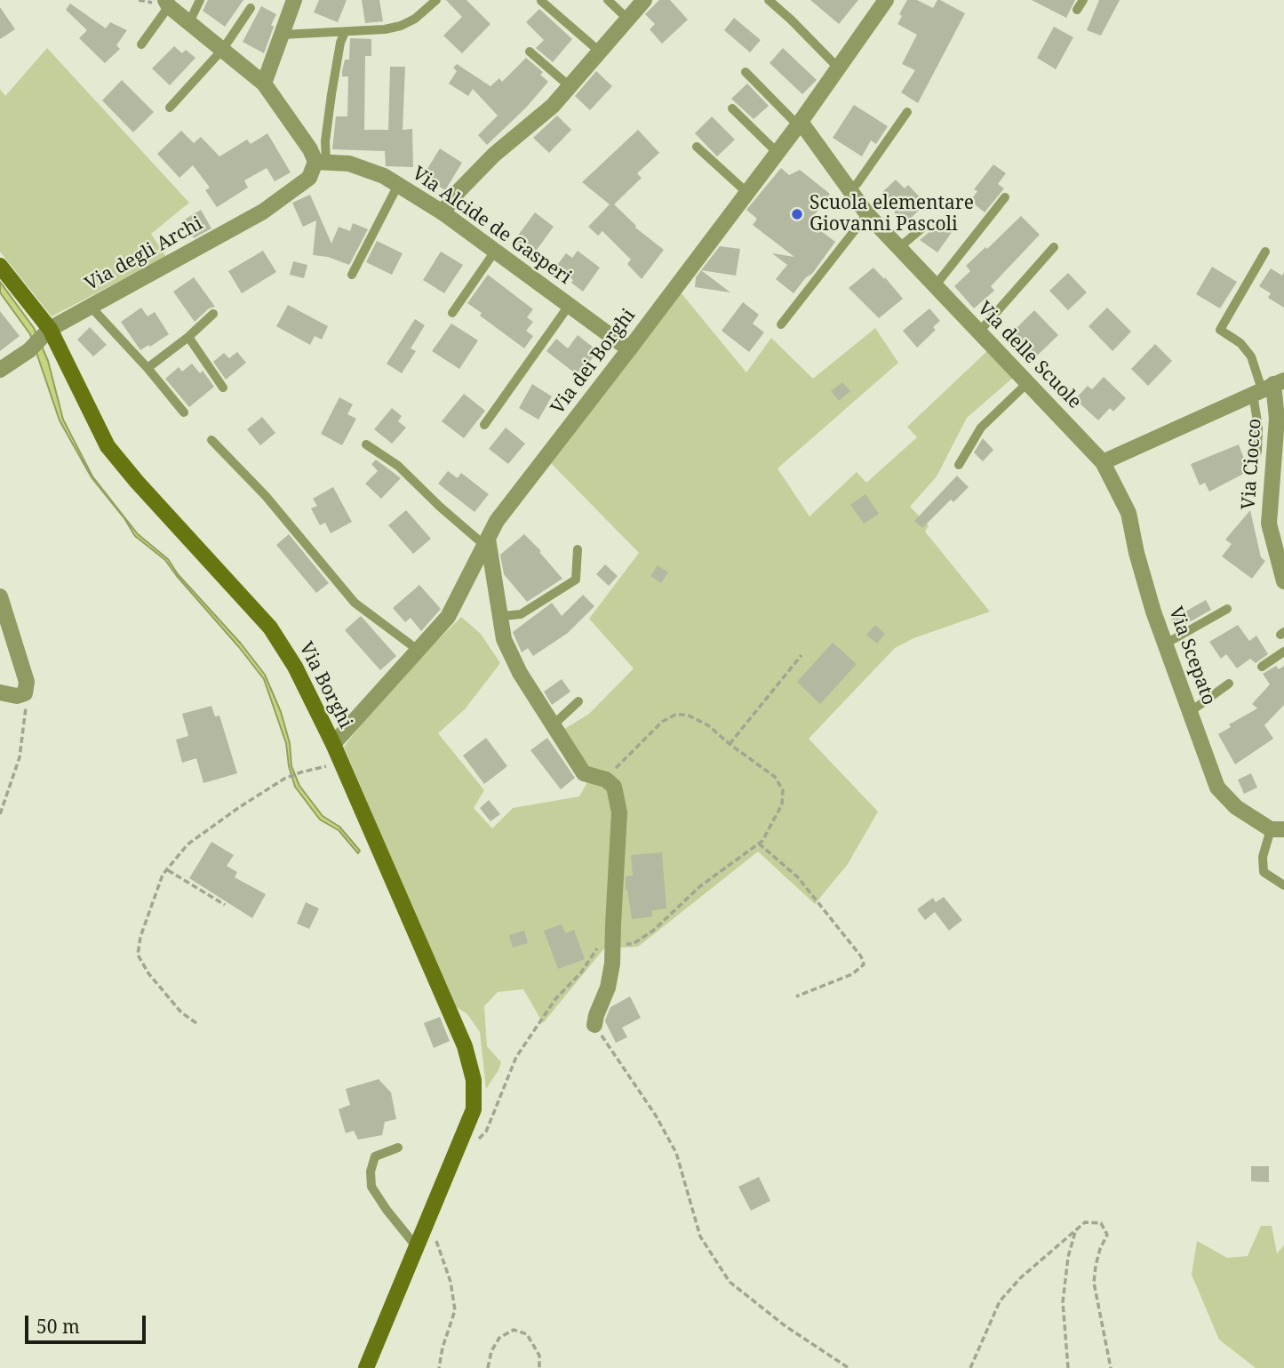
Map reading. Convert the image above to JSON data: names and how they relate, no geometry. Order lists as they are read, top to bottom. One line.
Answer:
{"streets":{"main road":["Via Borghi"],"street":["Via Alcide de Gasperi","Via degli Archi","Via delle Scuole","Via dei Borghi","Via Ciocco","Via Scepato"]},"crossings":[["Via Alcide de Gasperi","Via degli Archi"],["Via Alcide de Gasperi","Via dei Borghi"],["Via degli Archi","Via Borghi"],["Via delle Scuole","Via dei Borghi"],["Via delle Scuole","Via Scepato"],["Via dei Borghi","Via Borghi"]],"places":["Scuola elementare Giovanni Pascoli"],"scale_bar":"50 m"}
